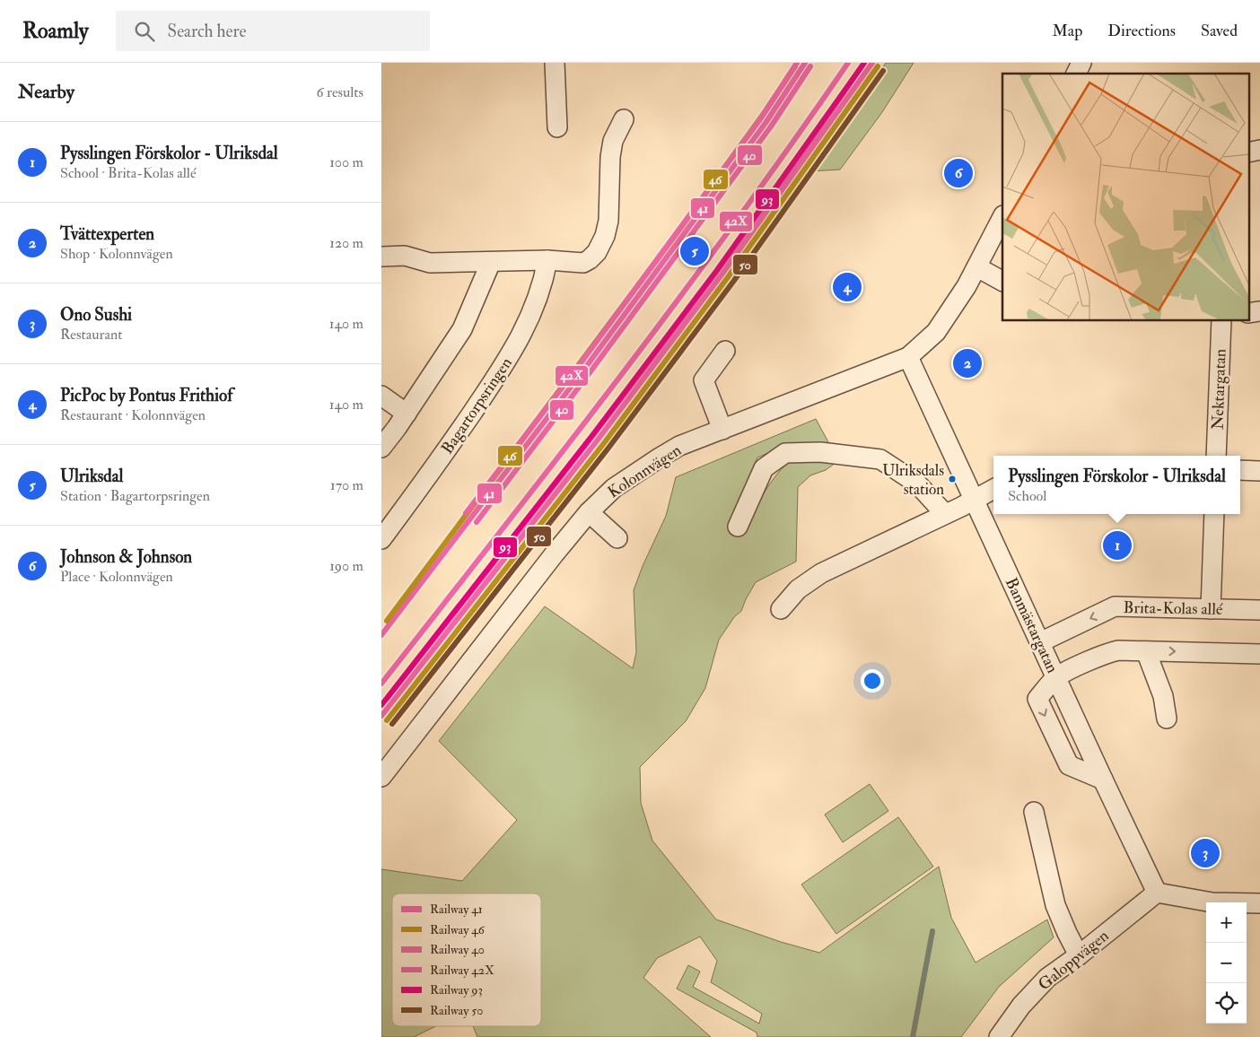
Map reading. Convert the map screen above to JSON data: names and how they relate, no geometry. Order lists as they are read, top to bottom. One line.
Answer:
{"streets":{"street":["Nektargatan","Bagartorpsringen","Kolonnvägen","Brita-Kolas allé","Banmästargatan","Galoppvägen"]},"crossings":[["Kolonnvägen","Banmästargatan"],["Brita-Kolas allé","Banmästargatan"],["Banmästargatan","Galoppvägen"]],"places":["Ulriksdals station"],"lines":["rail line 41","rail line 42X","rail line 93","rail line 46","rail line 40","rail line 50"],"legend":["Railway 41","Railway 46","Railway 40","Railway 42X","Railway 93","Railway 50"],"page":{"header":"Roamly","search":"Search here","nav":["Map","Directions","Saved"],"heading":["Nearby","6 results"],"list":[{"mark":"1","name":"Pysslingen Förskolor - Ulriksdal","note":"School · Brita-Kolas allé","value":"100 m"},{"mark":"2","name":"Tvättexperten","note":"Shop · Kolonnvägen","value":"120 m"},{"mark":"3","name":"Ono Sushi","note":"Restaurant","value":"140 m"},{"mark":"4","name":"PicPoc by Pontus Frithiof","note":"Restaurant · Kolonnvägen","value":"140 m"},{"mark":"5","name":"Ulriksdal","note":"Station · Bagartorpsringen","value":"170 m"},{"mark":"6","name":"Johnson & Johnson","note":"Place · Kolonnvägen","value":"190 m"}],"pins":["6","5","4","2","1","3"],"popup":["Pysslingen Förskolor - Ulriksdal","School"],"map_buttons":["+","−"]}}
